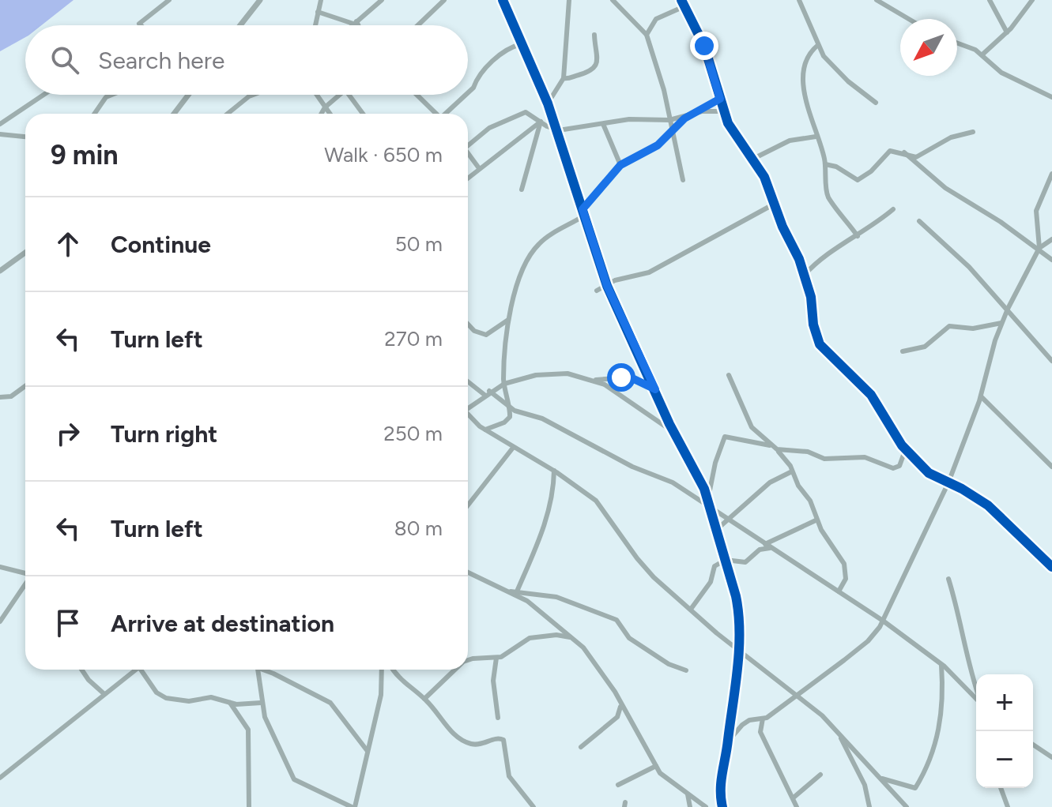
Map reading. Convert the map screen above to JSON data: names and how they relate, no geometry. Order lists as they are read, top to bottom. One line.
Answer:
{"north":"bottom left","page":{"search":"Search here","heading":["9 min","Walk · 650 m"],"list":[["Continue","50 m"],["Turn left","270 m"],["Turn right","250 m"],["Turn left","80 m"],"Arrive at destination"],"map_buttons":["+","−"]}}
